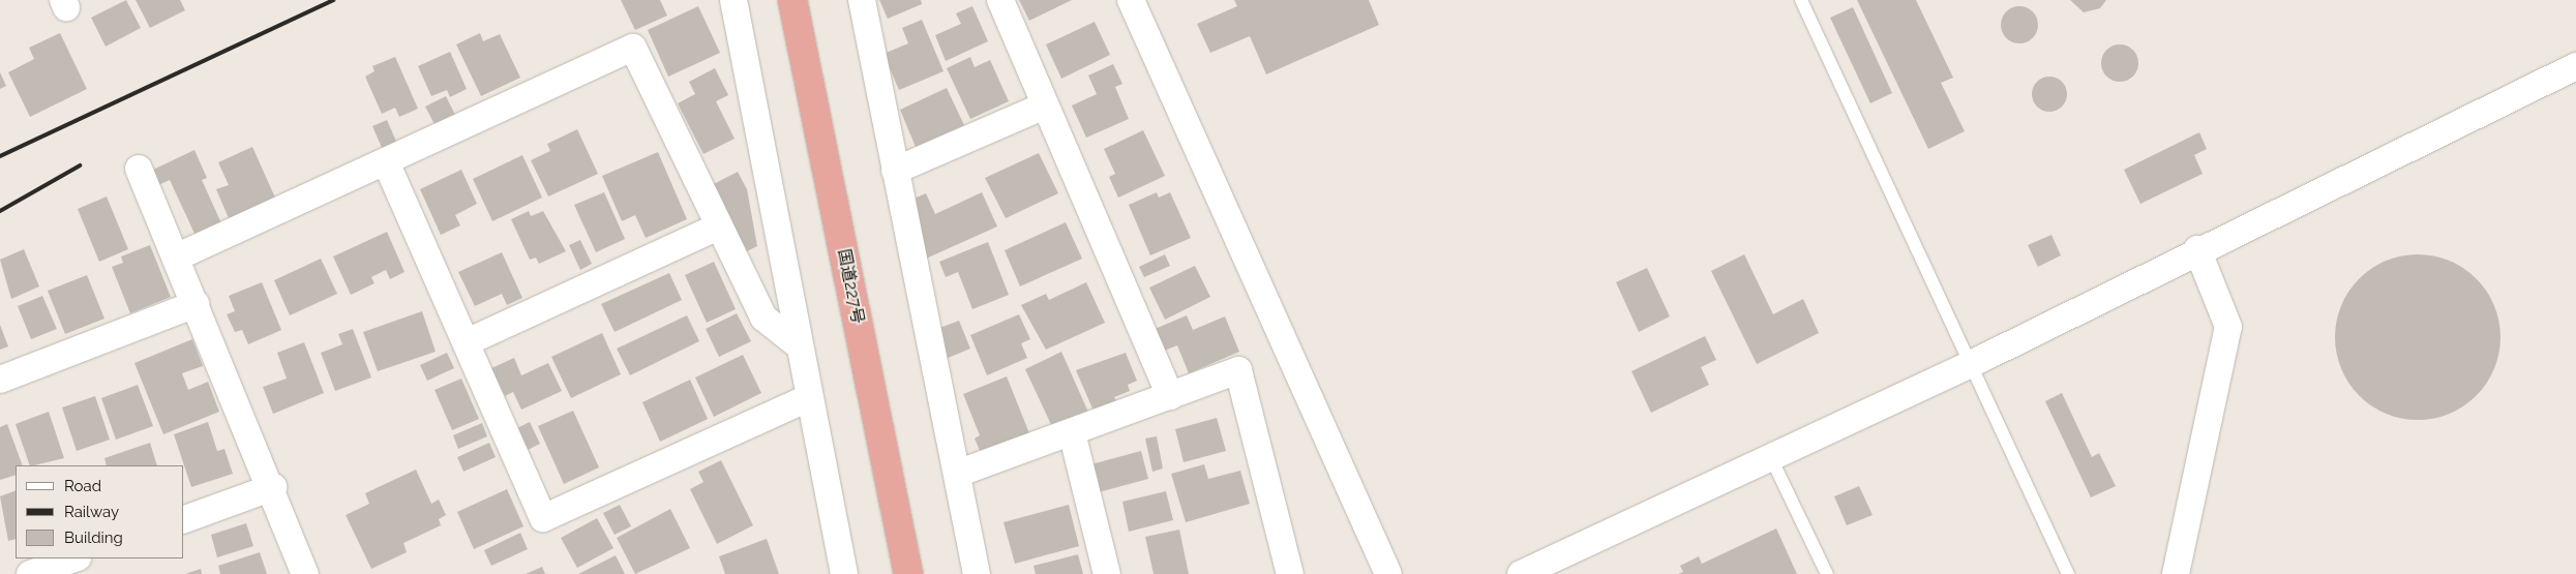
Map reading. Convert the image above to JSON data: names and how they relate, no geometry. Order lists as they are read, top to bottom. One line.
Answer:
{"streets":{"highway":["国道227号"]},"legend":["Road","Railway","Building"]}
